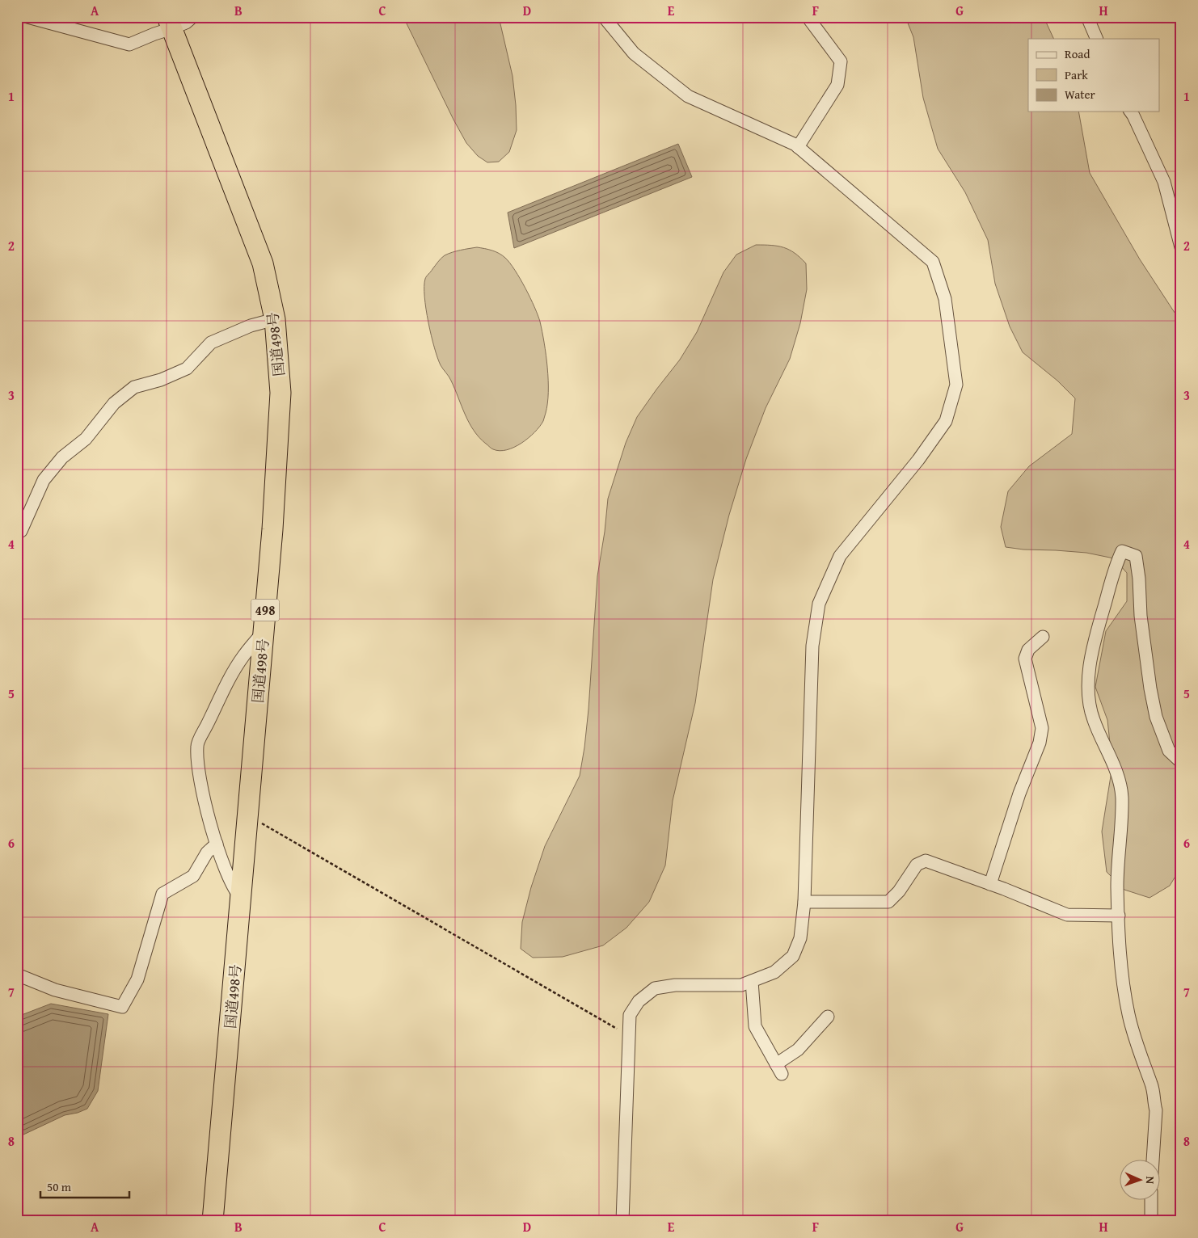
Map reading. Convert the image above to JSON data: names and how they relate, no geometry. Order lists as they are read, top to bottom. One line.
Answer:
{"streets":{"highway":["国道498号","498"]},"legend":["Road","Park","Water"],"scale_bar":"50 m","north":"right","grid":{"columns":["A","B","C","D","E","F","G","H"],"rows":["1","2","3","4","5","6","7","8"]}}
